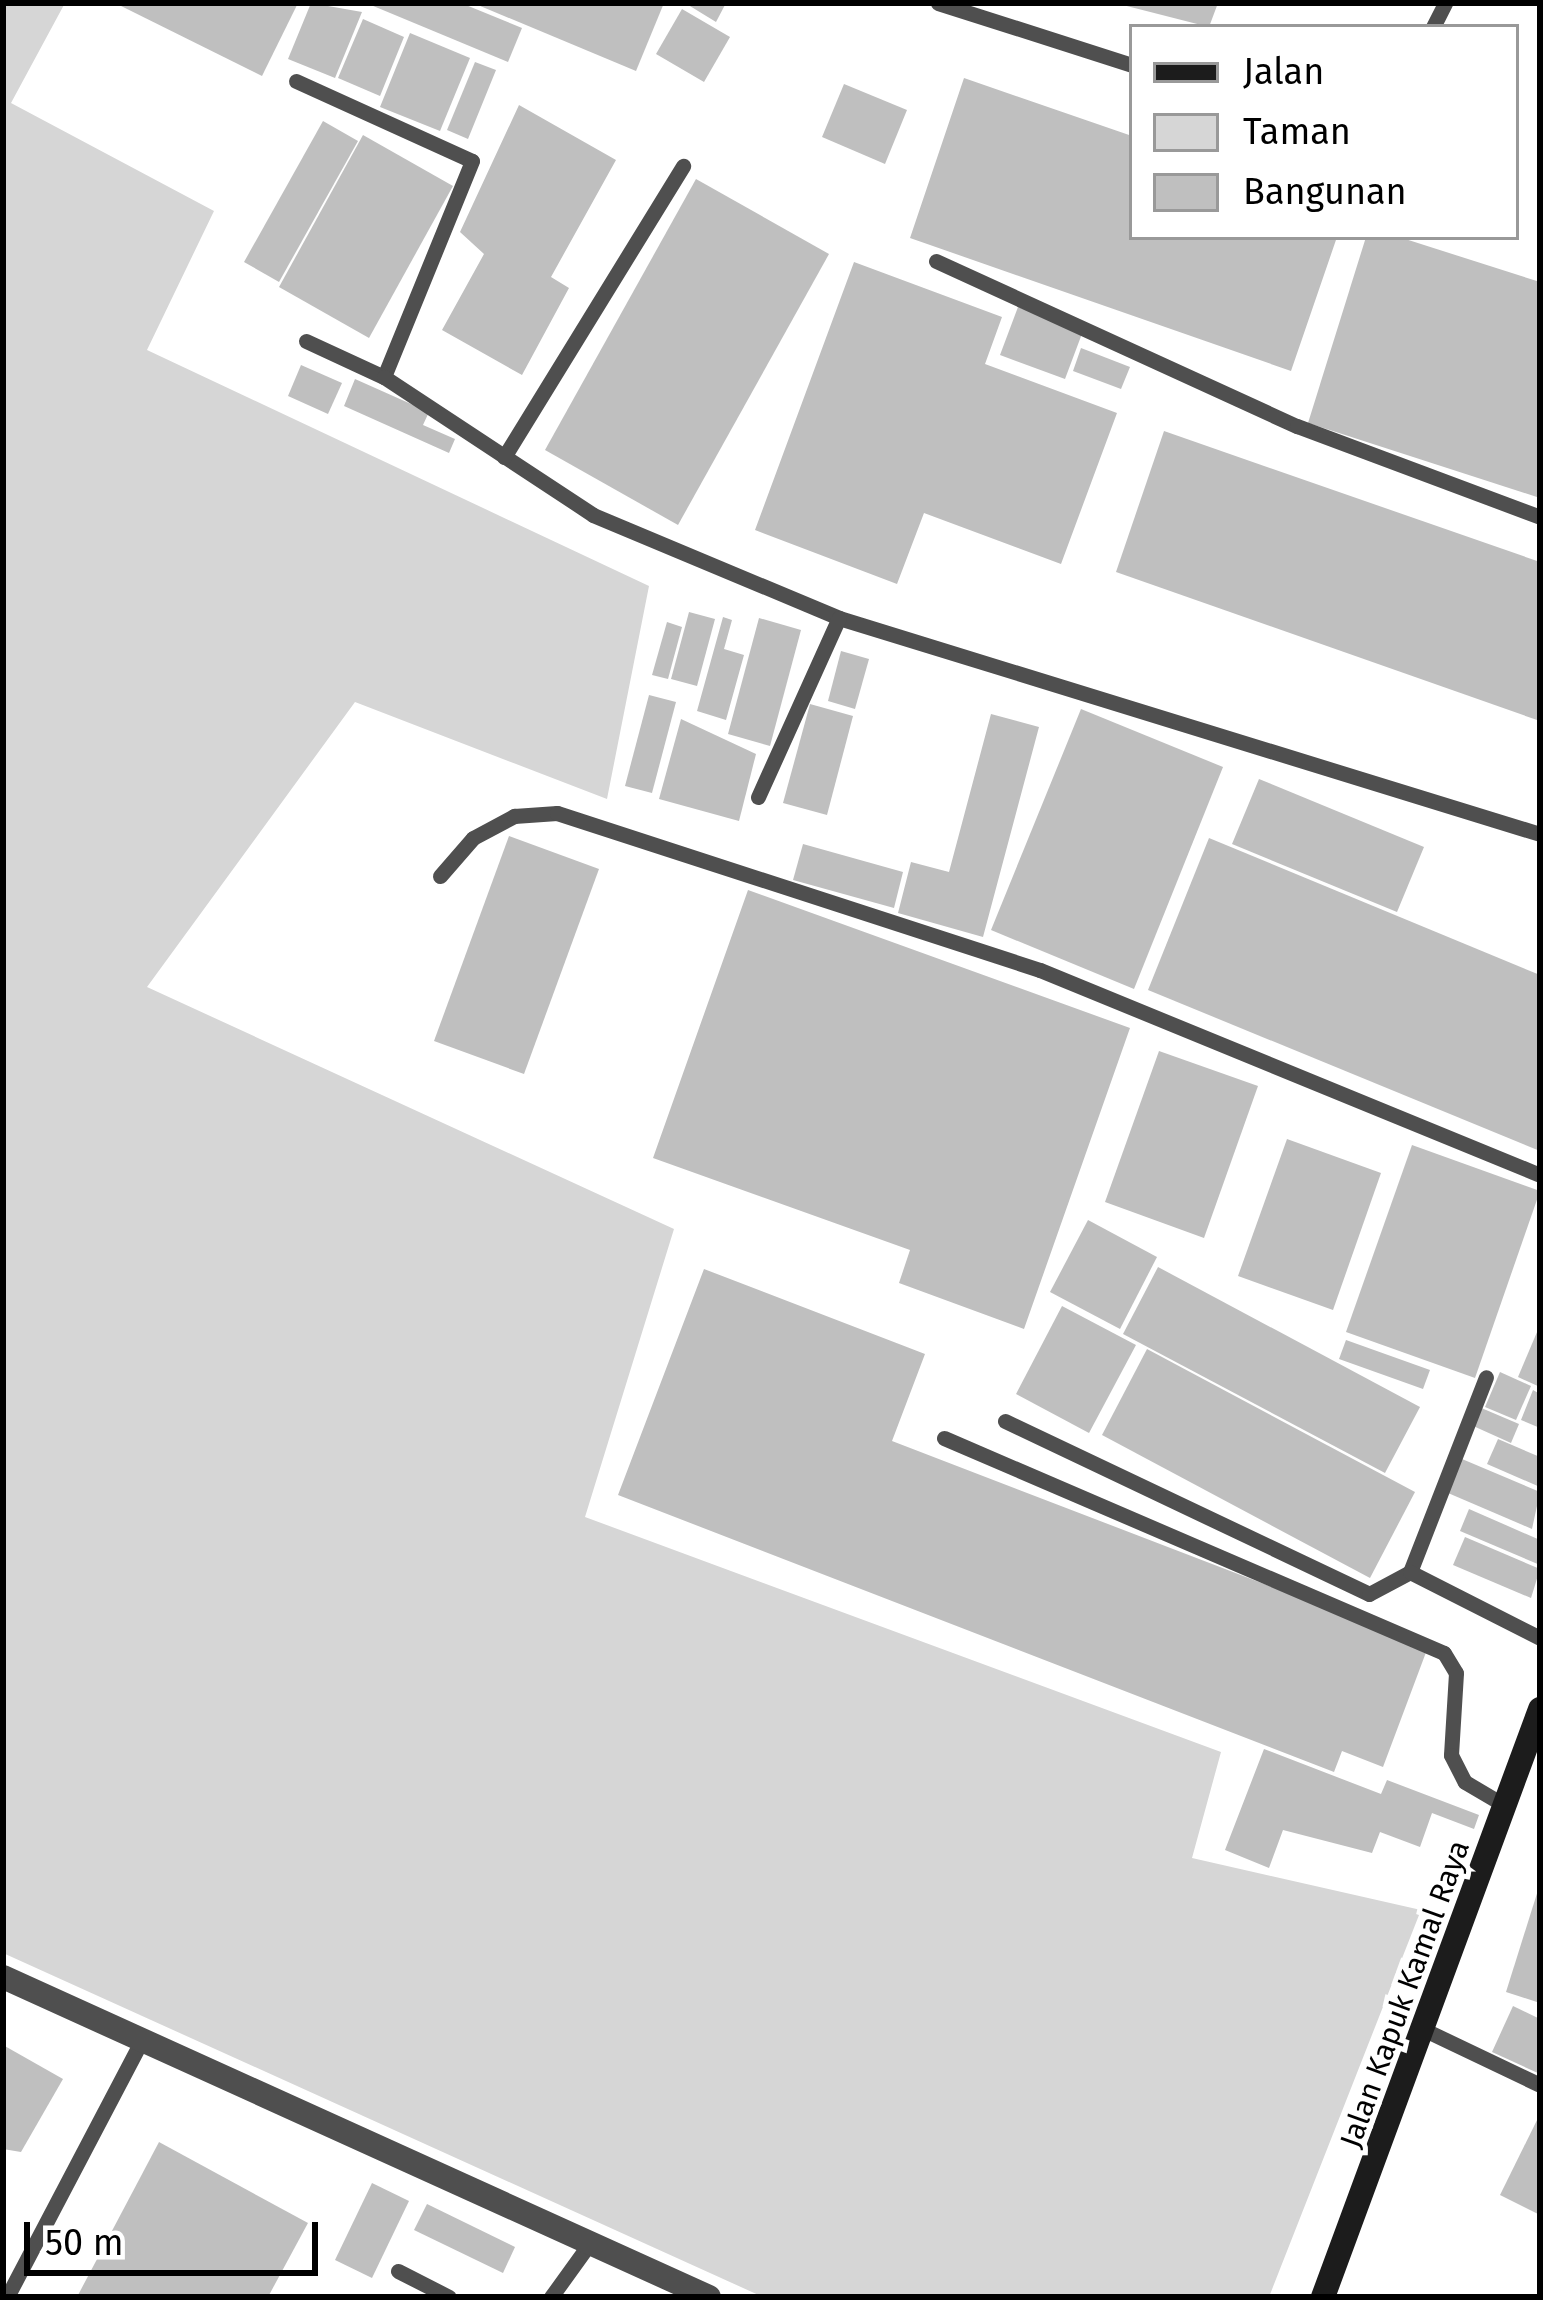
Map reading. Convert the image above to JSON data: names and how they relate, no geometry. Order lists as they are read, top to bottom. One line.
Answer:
{"streets":{"main road":["Jalan Kapuk Kamal Raya"]},"legend":["Jalan","Taman","Bangunan"],"scale_bar":"50 m"}
